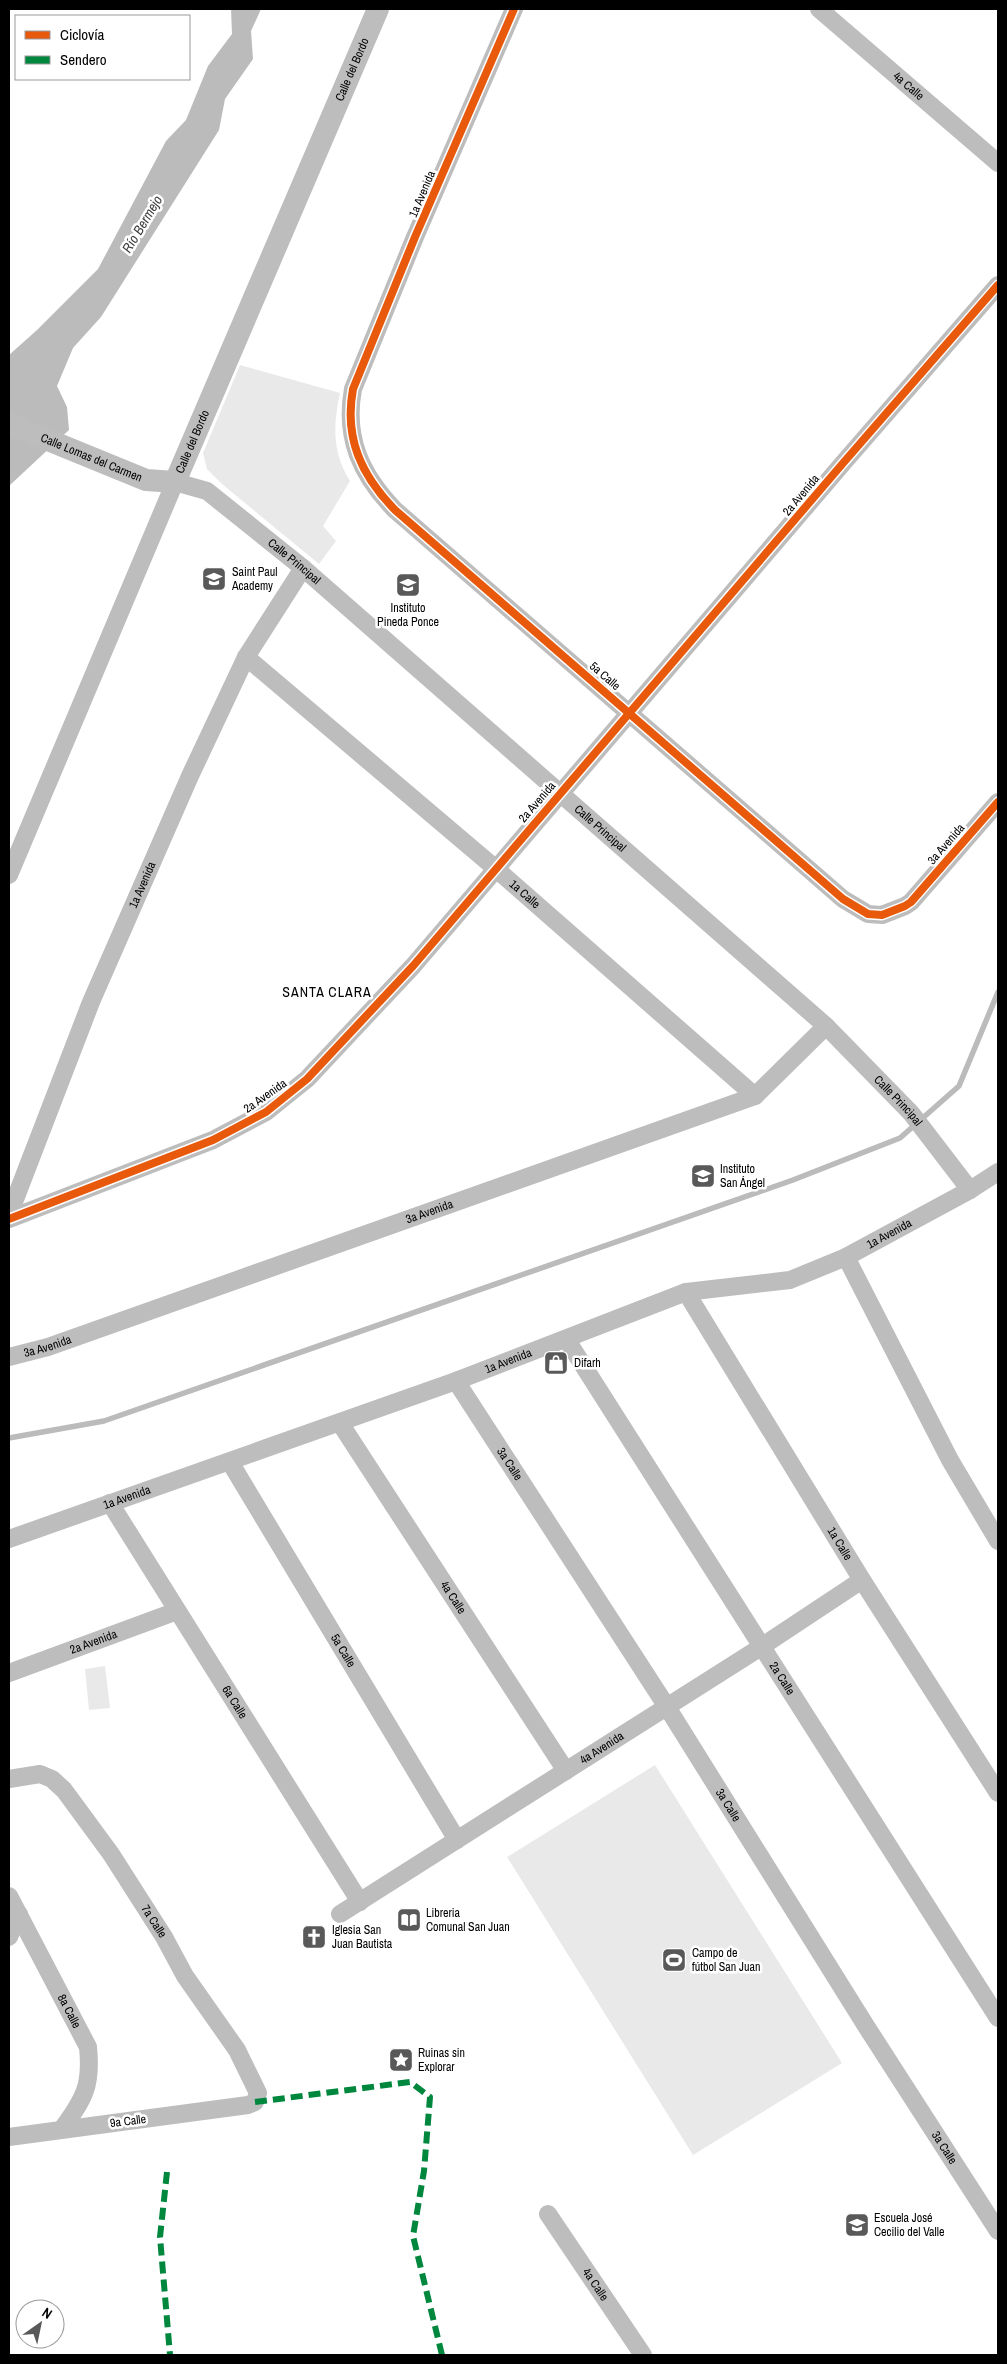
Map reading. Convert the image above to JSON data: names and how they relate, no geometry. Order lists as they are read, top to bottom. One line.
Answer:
{"streets":{"street":["Calle del Bordo","4a Calle","1a Avenida","Calle Lomas del Carmen","2a Avenida","Calle Principal","5a Calle","3a Avenida","1a Calle","3a Calle","2a Calle","6a Calle","4a Avenida","7a Calle","8a Calle","9a Calle"]},"crossings":[["Calle del Bordo","Calle Lomas del Carmen"],["Calle del Bordo","Calle Principal"],["4a Calle","1a Avenida"],["4a Calle","4a Avenida"],["1a Avenida","Calle Principal"],["1a Avenida","5a Calle"],["1a Avenida","1a Calle"],["1a Avenida","3a Calle"],["1a Avenida","2a Calle"],["1a Avenida","6a Calle"],["Calle Lomas del Carmen","Calle Principal"],["2a Avenida","Calle Principal"],["2a Avenida","5a Calle"],["2a Avenida","1a Calle"],["2a Avenida","6a Calle"],["Calle Principal","3a Avenida"],["5a Calle","3a Avenida"],["5a Calle","4a Avenida"],["3a Avenida","1a Calle"],["1a Calle","4a Avenida"],["3a Calle","4a Avenida"],["2a Calle","4a Avenida"],["6a Calle","4a Avenida"],["7a Calle","9a Calle"],["8a Calle","9a Calle"]],"districts":["SANTA CLARA"],"water":["Río Bermejo"],"places":{"school or university":["Saint Paul Academy","Instituto Pineda Ponce","Instituto San Ángel","Escuela José Cecilio del Valle"],"shop":["Difarh"],"library":["Libreria Comunal San Juan"],"church":["Iglesia San Juan Bautista"],"sports":["Campo de fútbol San Juan"],"place":["Ruinas sin Explorar"]},"legend":["Ciclovía","Sendero"],"north":"top right"}
